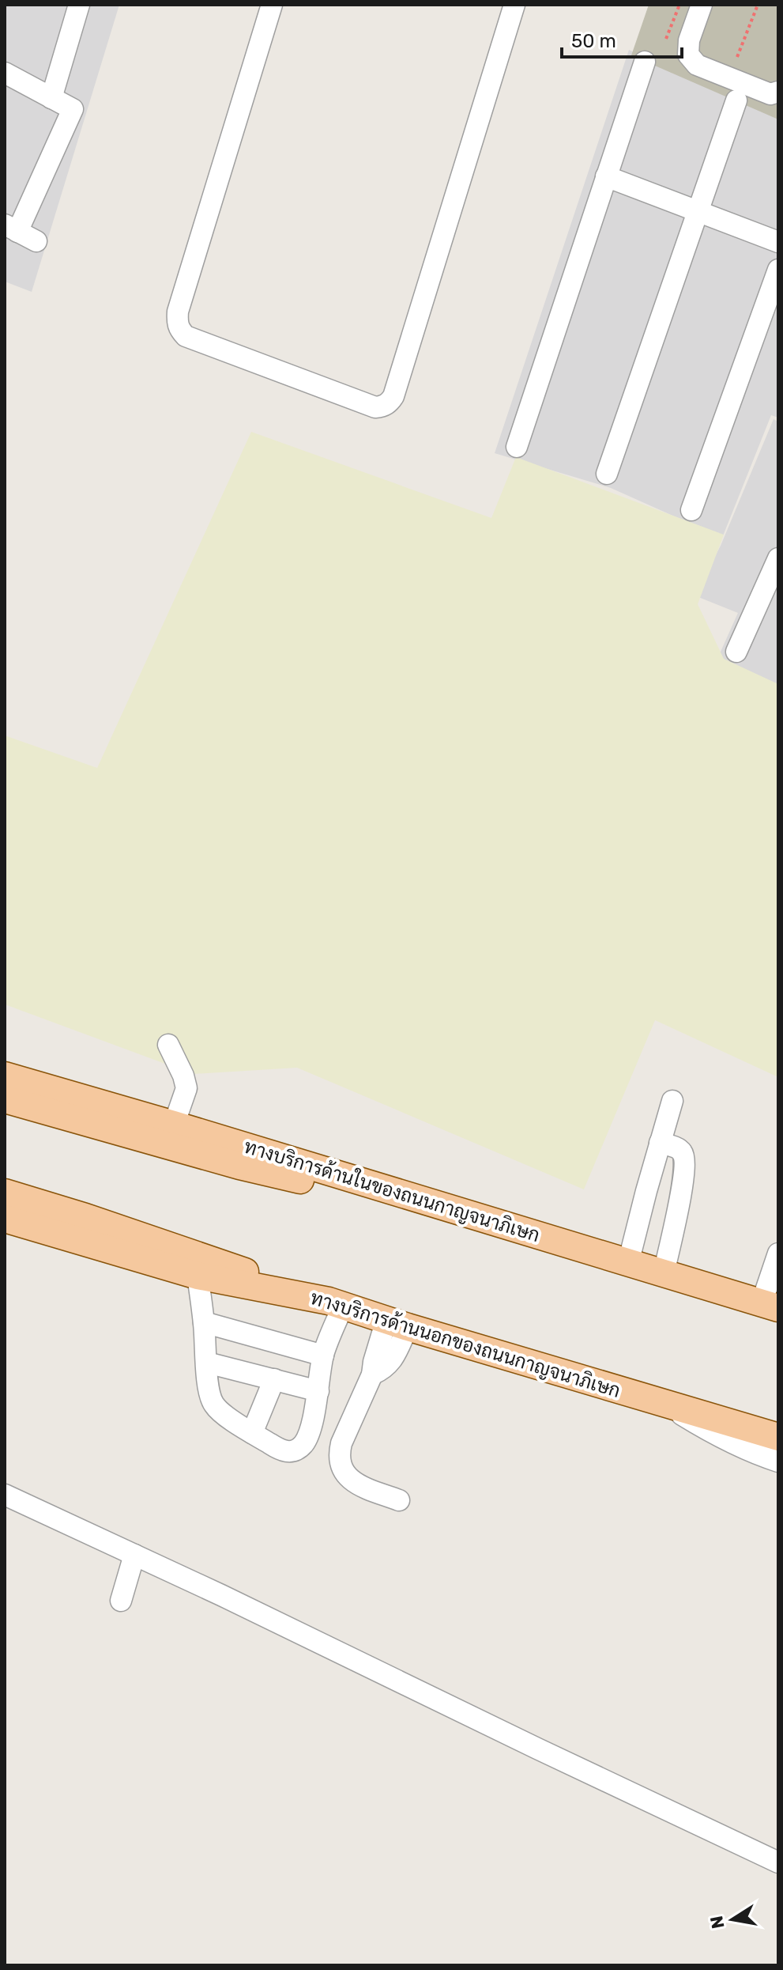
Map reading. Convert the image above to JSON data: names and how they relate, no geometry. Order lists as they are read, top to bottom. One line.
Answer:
{"streets":{"main road":["ทางบริการด้านในของถนนกาญจนาภิเษก","ทางบริการด้านนอกของถนนกาญจนาภิเษก"]},"scale_bar":"50 m","north":"left"}
